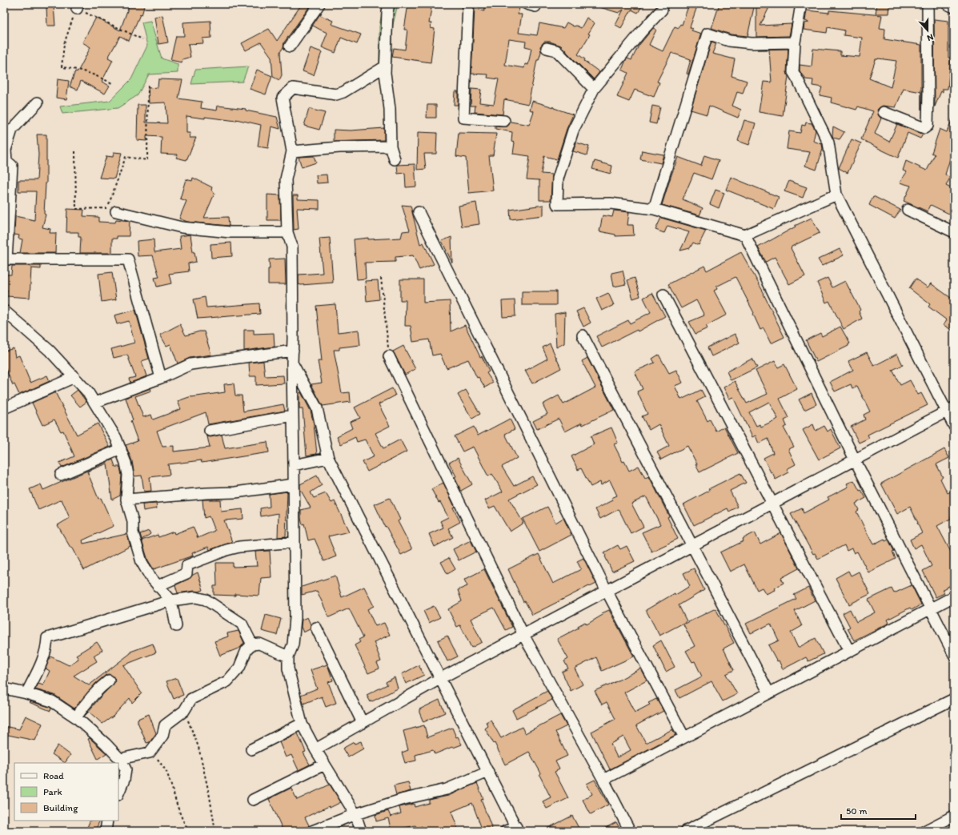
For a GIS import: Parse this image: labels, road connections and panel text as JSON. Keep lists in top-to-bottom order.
{
  "legend": ["Road", "Park", "Building"],
  "scale_bar": "50 m",
  "north": "bottom"
}
